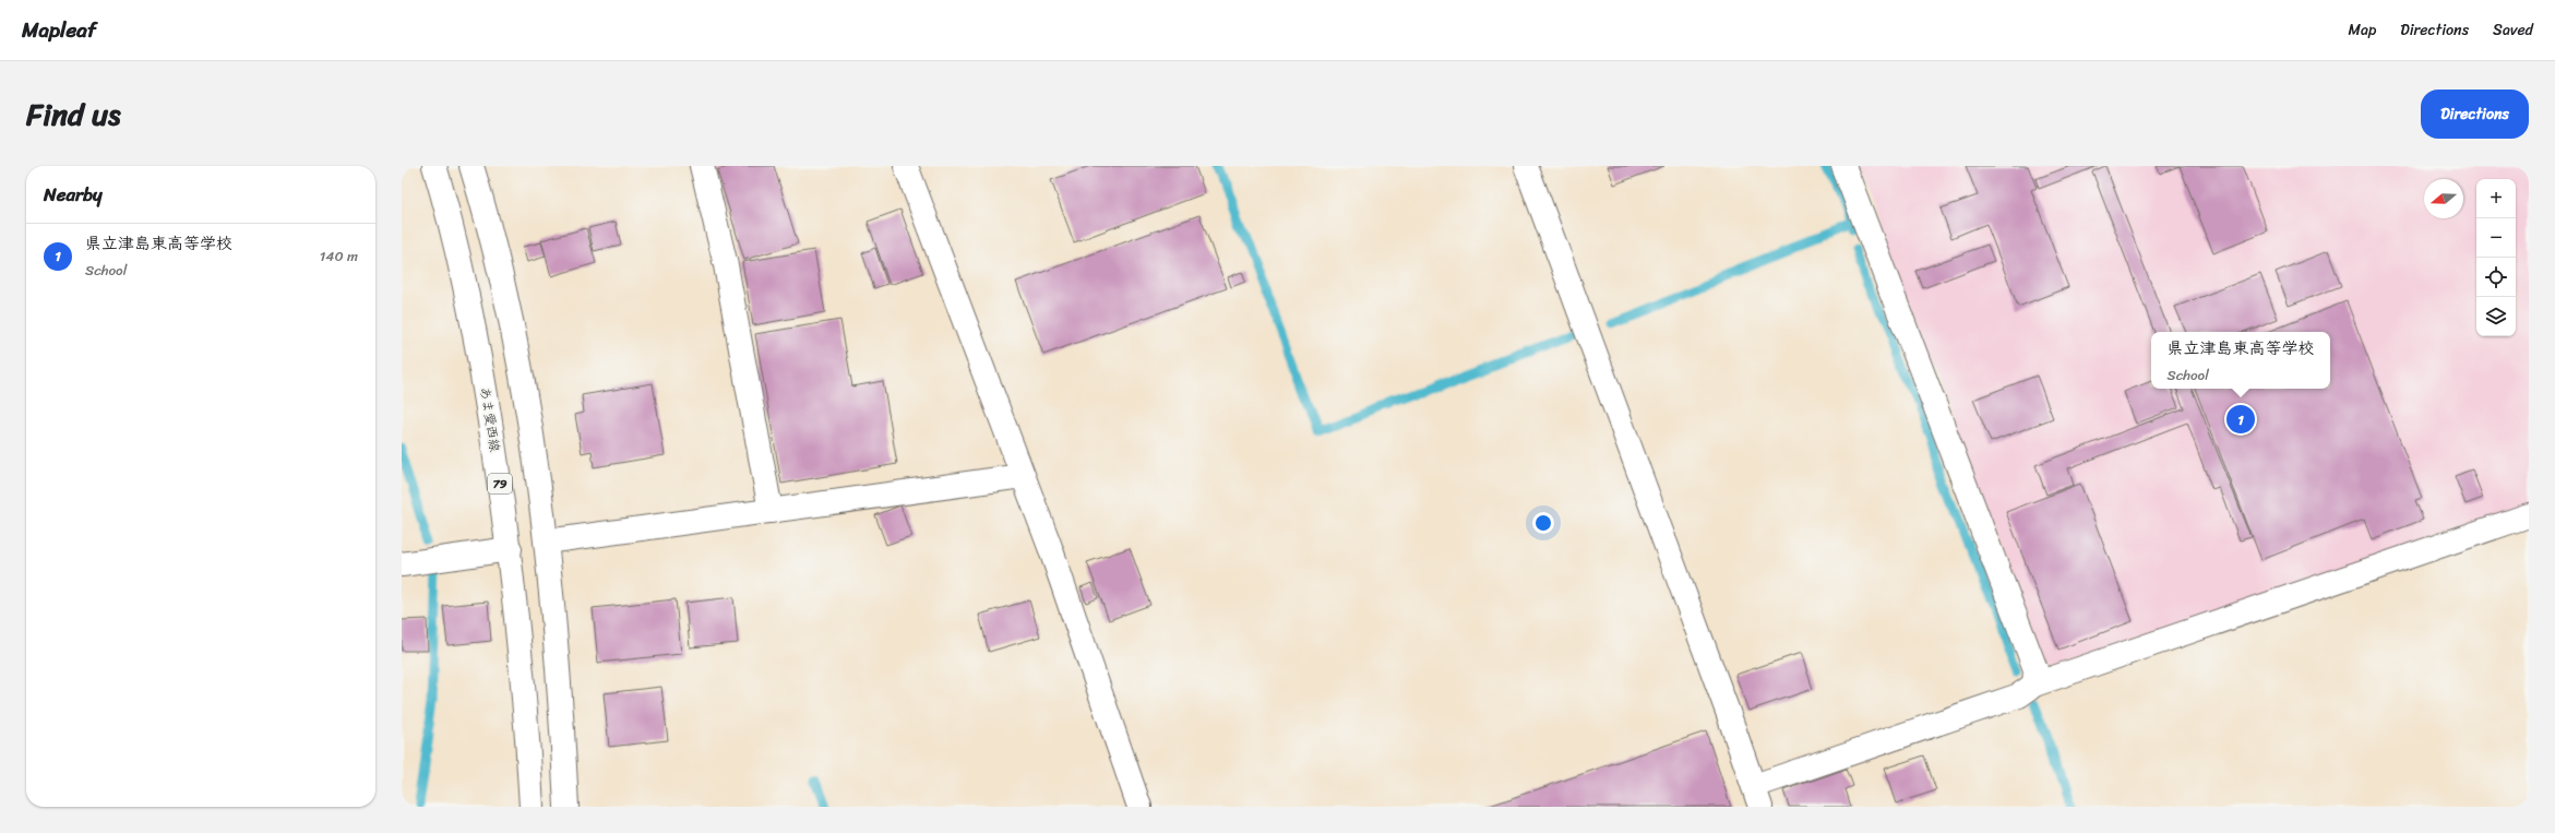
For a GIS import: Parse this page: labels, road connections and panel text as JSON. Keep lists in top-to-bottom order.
{
  "streets": {
    "street": ["あま愛西線", "79"]
  },
  "north": "left",
  "page": {
    "header": "Mapleaf",
    "nav": ["Map", "Directions", "Saved"],
    "title": "Find us",
    "buttons": "Directions",
    "heading": "Nearby",
    "map_buttons": ["+", "−"],
    "list": [
      {
        "mark": "1",
        "name": "県立津島東高等学校",
        "note": "School",
        "value": "140 m"
      }
    ],
    "popup": ["県立津島東高等学校", "School"],
    "pins": "1"
  }
}
